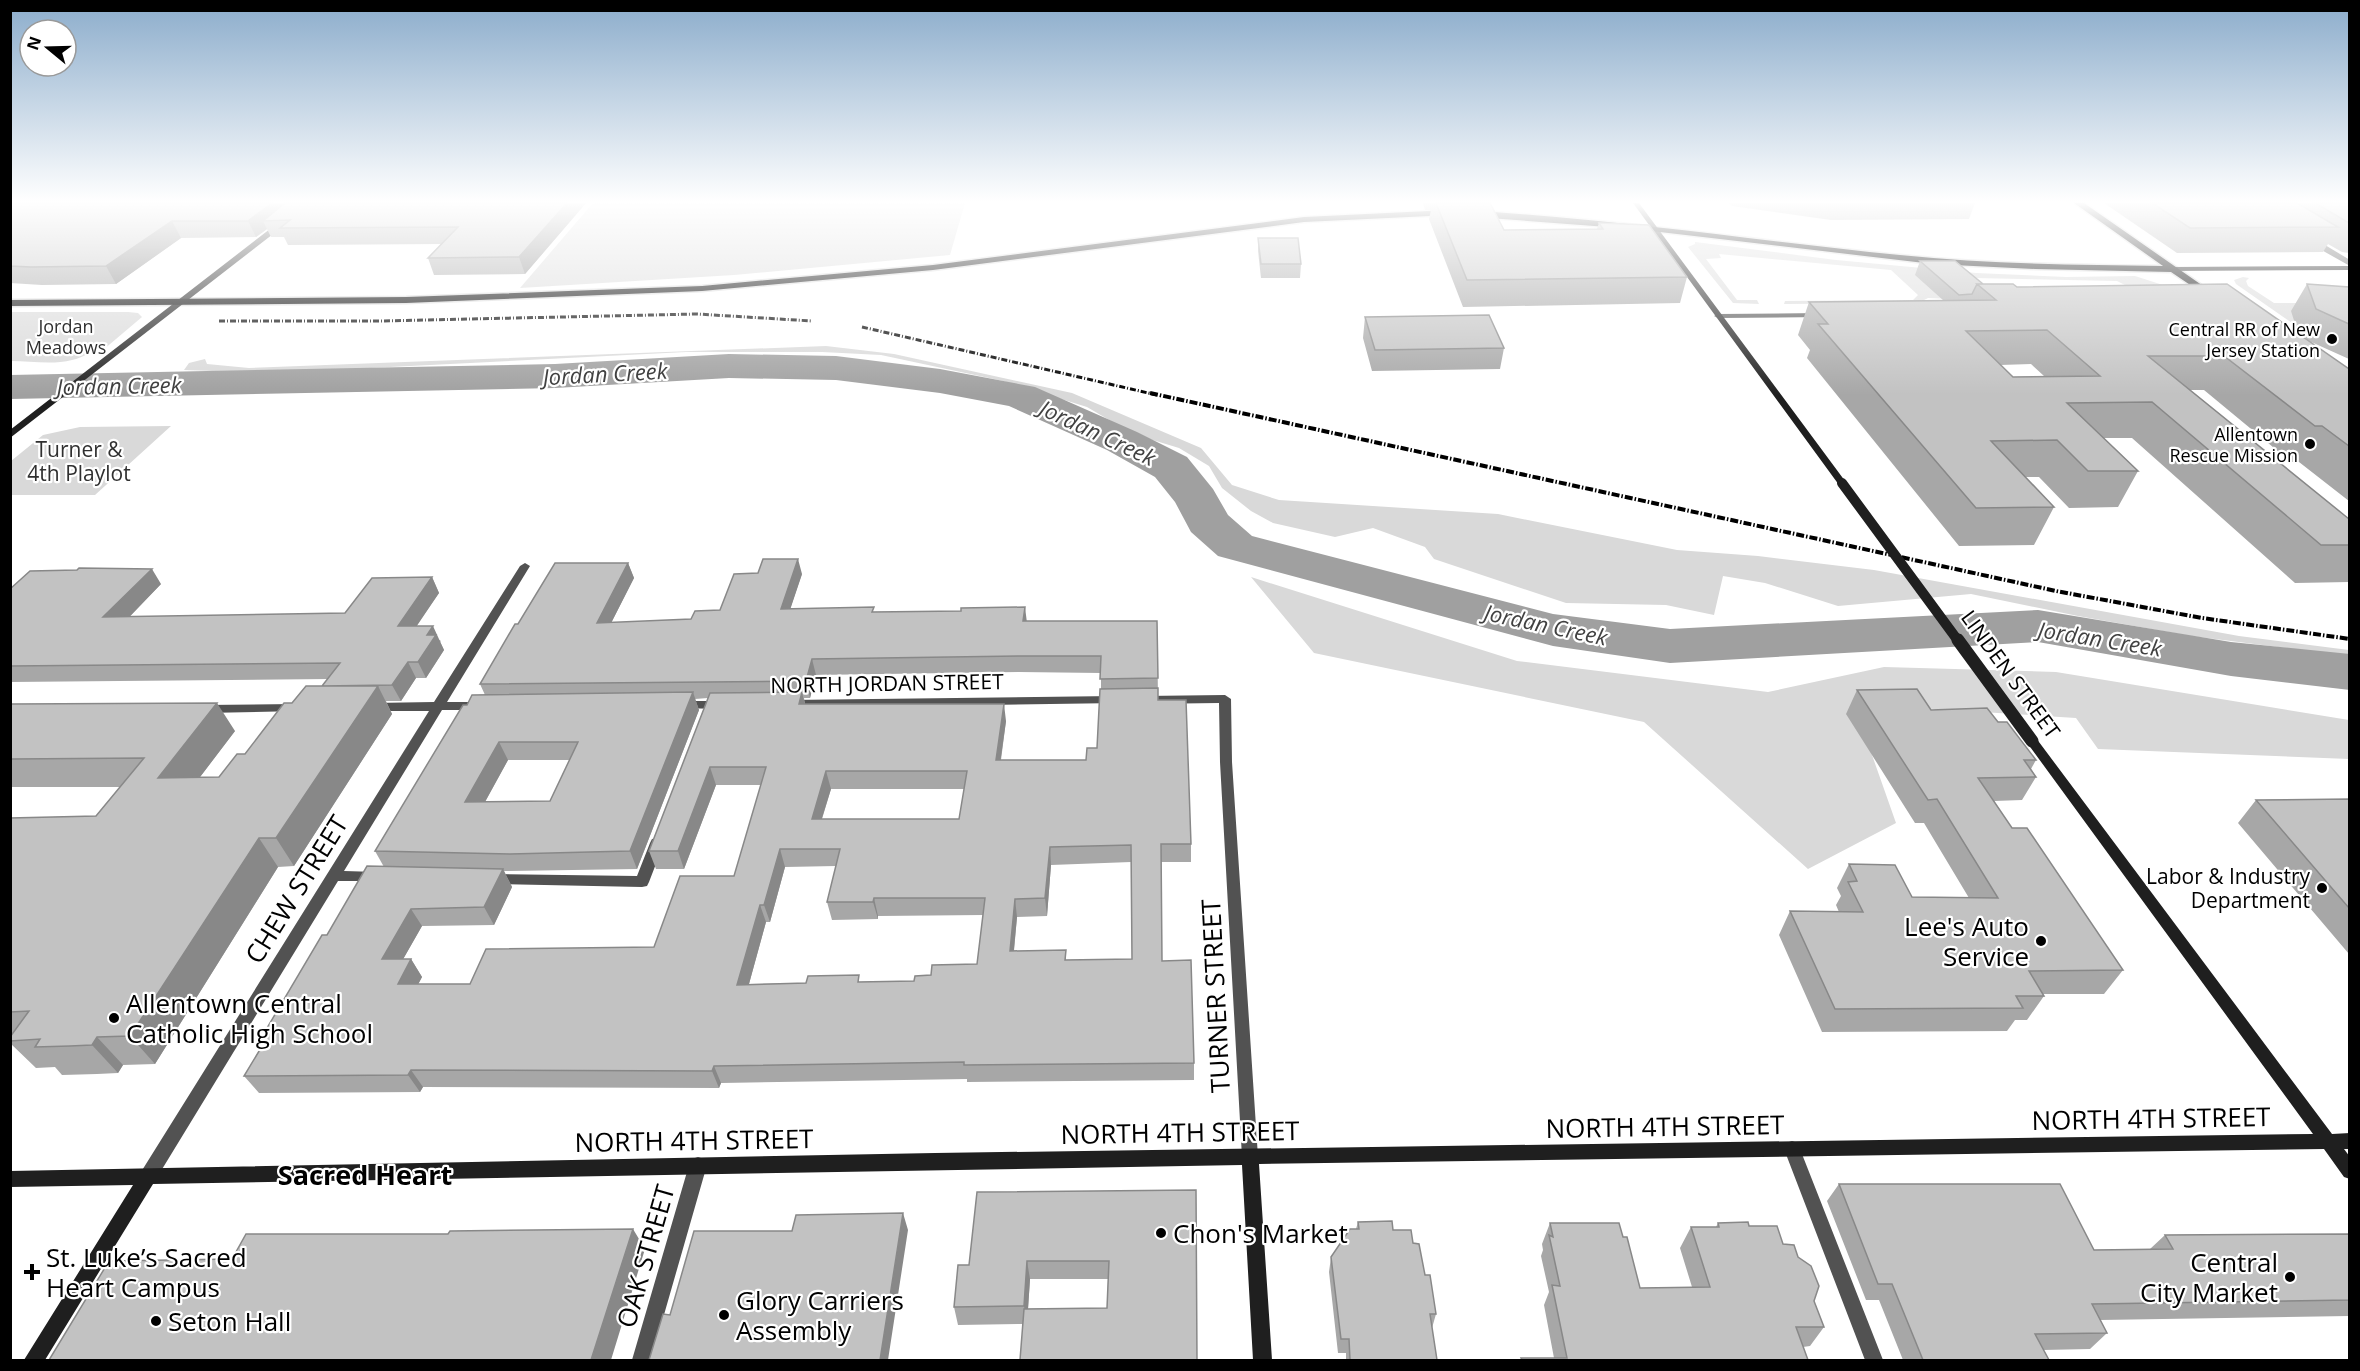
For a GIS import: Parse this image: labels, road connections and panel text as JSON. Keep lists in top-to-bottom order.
{
  "streets": {
    "street": [
      "LINDEN STREET",
      "NORTH JORDAN STREET",
      "CHEW STREET",
      "TURNER STREET",
      "NORTH 4TH STREET",
      "OAK STREET"
    ]
  },
  "crossings": [
    ["LINDEN STREET", "NORTH 4TH STREET"],
    ["NORTH JORDAN STREET", "TURNER STREET"],
    ["CHEW STREET", "NORTH 4TH STREET"],
    ["TURNER STREET", "NORTH 4TH STREET"],
    ["NORTH 4TH STREET", "OAK STREET"]
  ],
  "districts": ["Sacred Heart"],
  "water": ["Jordan Creek"],
  "parks": ["Jordan Meadows", "Turner & 4th Playlot"],
  "places": {
    "other": [
      "Central RR of New Jersey Station",
      "Allentown Rescue Mission",
      "Labor & Industry Department",
      "Lee's Auto Service",
      "Allentown Central Catholic High School",
      "Chon's Market",
      "Central City Market",
      "Glory Carriers Assembly",
      "Seton Hall"
    ],
    "health": ["St. Luke’s Sacred Heart Campus"]
  },
  "north": "left"
}
